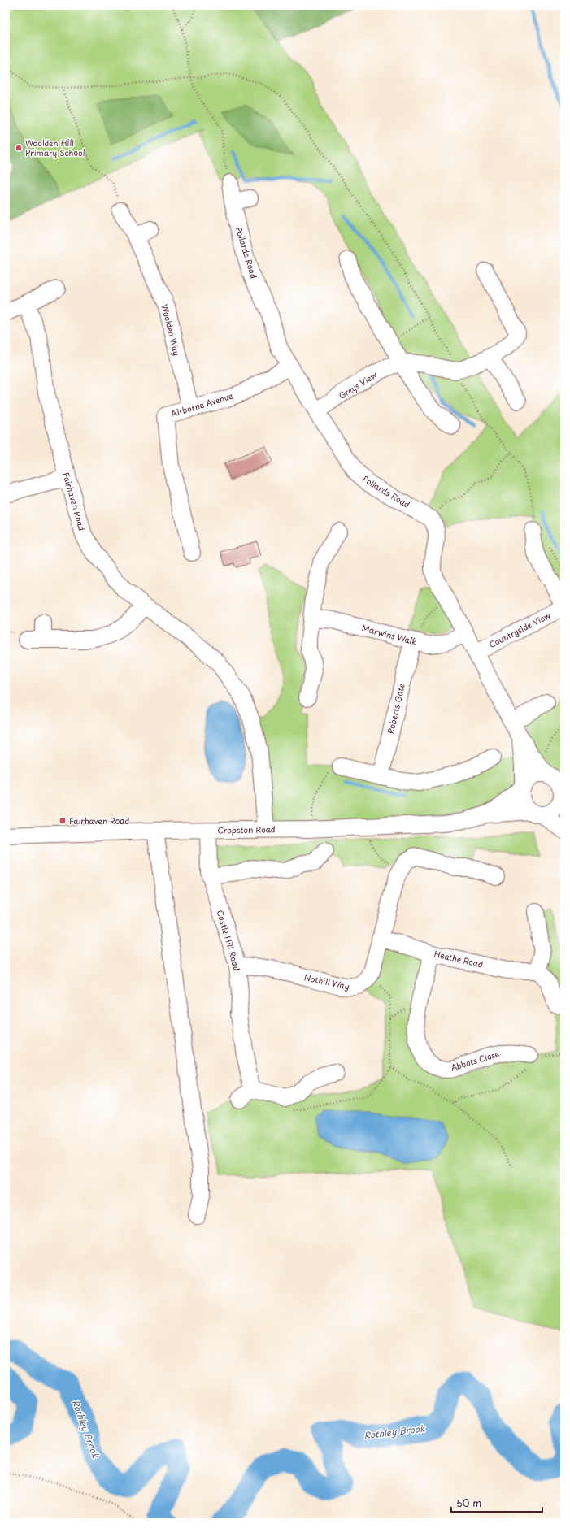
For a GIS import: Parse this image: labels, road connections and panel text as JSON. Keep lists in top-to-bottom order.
{
  "streets": {
    "street": [
      "Pollards Road",
      "Woolden Way",
      "Greys View",
      "Airborne Avenue",
      "Fairhaven Road",
      "Countryside View",
      "Marwins Walk",
      "Roberts Gate",
      "Cropston Road",
      "Castle Hill Road",
      "Heathe Road",
      "Nothill Way",
      "Abbots Close"
    ]
  },
  "crossings": [
    ["Pollards Road", "Greys View"],
    ["Pollards Road", "Airborne Avenue"],
    ["Woolden Way", "Airborne Avenue"],
    ["Fairhaven Road", "Cropston Road"],
    ["Marwins Walk", "Roberts Gate"],
    ["Cropston Road", "Castle Hill Road"],
    ["Castle Hill Road", "Nothill Way"],
    ["Heathe Road", "Nothill Way"],
    ["Heathe Road", "Abbots Close"]
  ],
  "water": ["Rothley Brook"],
  "places": {
    "other": ["Woolden Hill Primary School"],
    "transit": ["Fairhaven Road"]
  },
  "scale_bar": "50 m"
}
